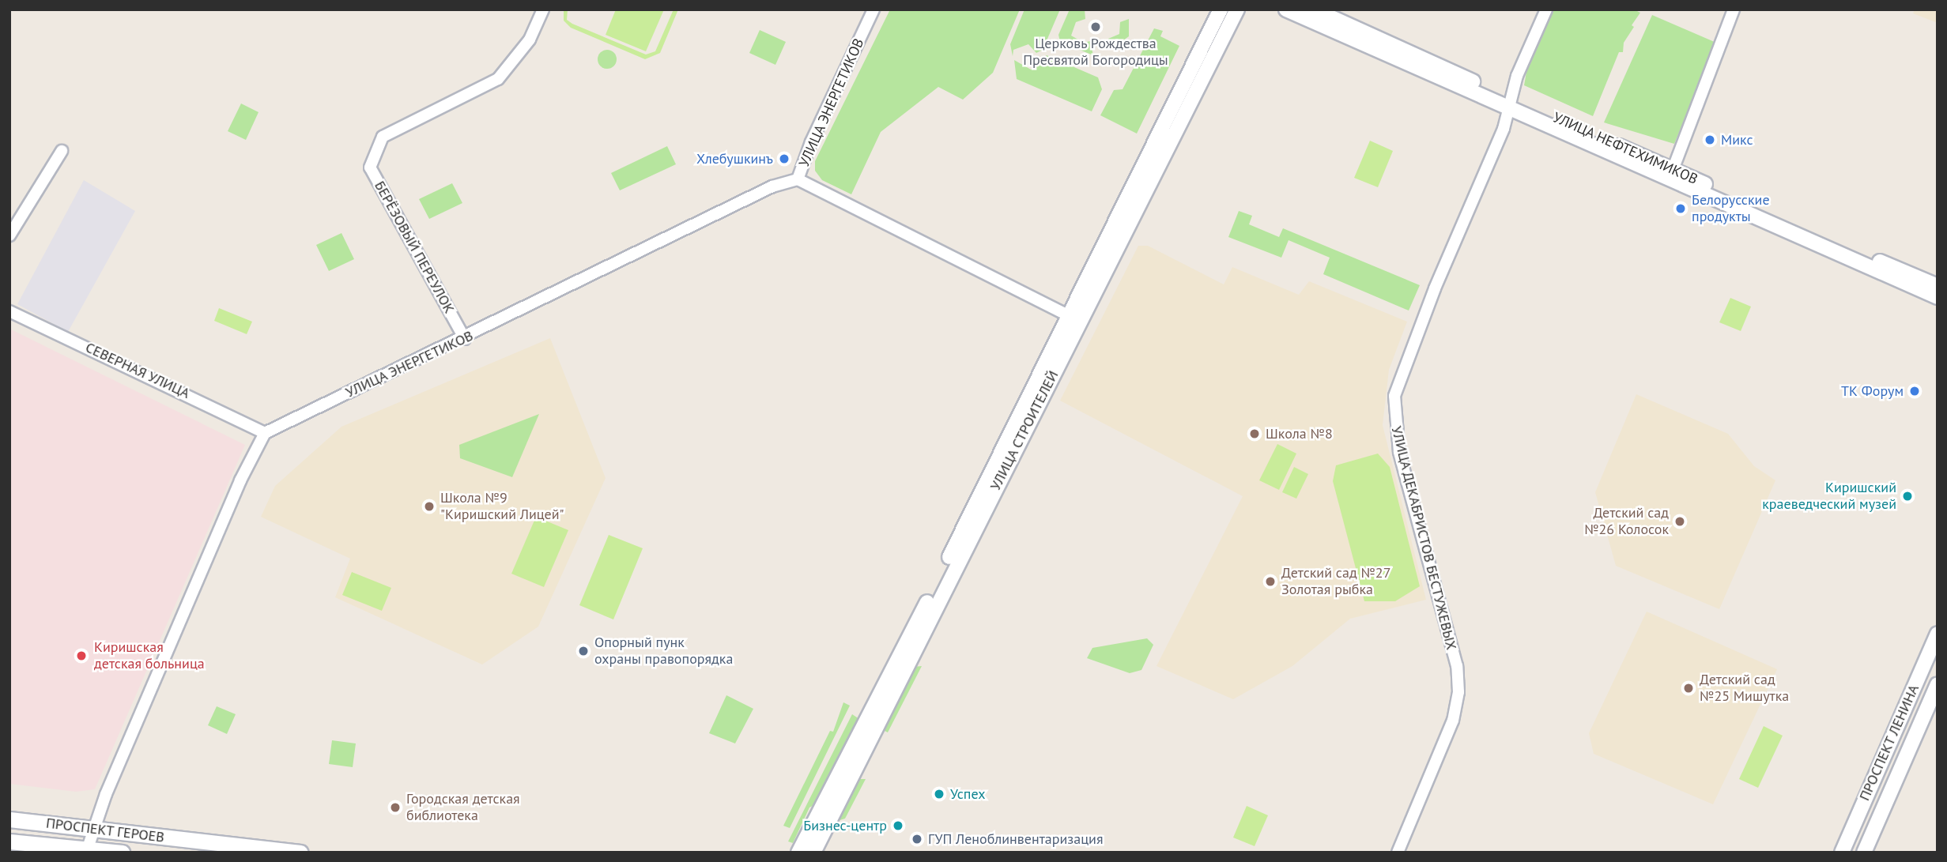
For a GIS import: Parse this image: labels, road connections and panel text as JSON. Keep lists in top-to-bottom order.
{
  "streets": {
    "main road": ["ПРОСПЕКТ ГЕРОЕВ"],
    "street": [
      "УЛИЦА ЭНЕРГЕТИКОВ",
      "УЛИЦА НЕФТЕХИМИКОВ",
      "БЕРЁЗОВЫЙ ПЕРЕУЛОК",
      "СЕВЕРНАЯ УЛИЦА",
      "УЛИЦА СТРОИТЕЛЕЙ",
      "УЛИЦА ДЕКАБРИСТОВ БЕСТУЖЕВЫХ",
      "ПРОСПЕКТ ЛЕНИНА"
    ]
  },
  "crossings": [
    ["УЛИЦА ЭНЕРГЕТИКОВ", "БЕРЁЗОВЫЙ ПЕРЕУЛОК"],
    ["УЛИЦА ЭНЕРГЕТИКОВ", "СЕВЕРНАЯ УЛИЦА"],
    ["УЛИЦА НЕФТЕХИМИКОВ", "УЛИЦА ДЕКАБРИСТОВ БЕСТУЖЕВЫХ"]
  ],
  "places": [
    "Церковь Рождества Пресвятой Богородицы",
    "Микс",
    "Хлебушкинъ",
    "Белорусские продукты",
    "ТК Форум",
    "Школа №8",
    "Киришский краеведческий музей",
    "Школа №9 \"Киришский Лицей\"",
    "Детский сад №26 Колосок",
    "Детский сад №27 Золотая рыбка",
    "Опорный пунк охраны правопорядка",
    "Киришская детская больница",
    "Детский сад №25 Мишутка",
    "Успех",
    "Городская детская библиотека",
    "Бизнес-центр",
    "ГУП Леноблинвентаризация"
  ]
}
